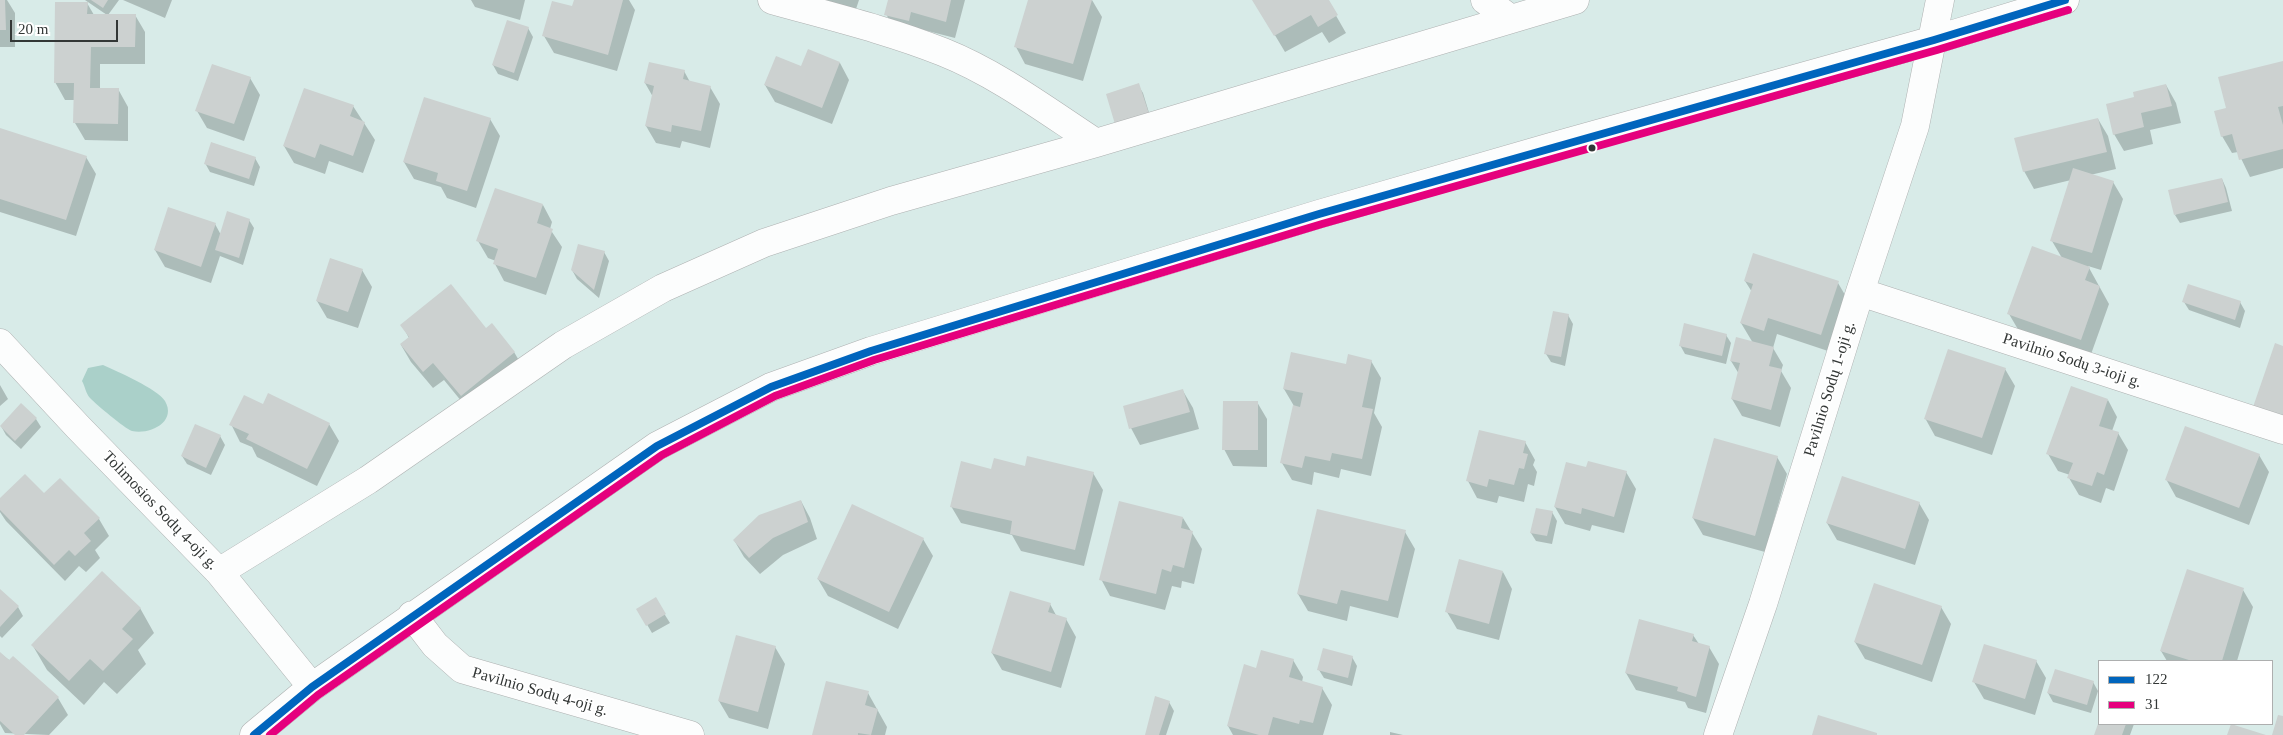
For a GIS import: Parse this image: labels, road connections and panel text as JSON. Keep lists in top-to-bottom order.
{
  "streets": {
    "street": [
      "Pavilnio Sodų 3-ioji g.",
      "Pavilnio Sodų 1-oji g.",
      "Tolimosios Sodų 4-oji g.",
      "Pavilnio Sodų 4-oji g."
    ]
  },
  "crossings": [
    ["Pavilnio Sodų 3-ioji g.", "Pavilnio Sodų 1-oji g."]
  ],
  "lines": ["transit line 122", "transit line 31"],
  "legend": ["122", "31"],
  "scale_bar": "20 m"
}
